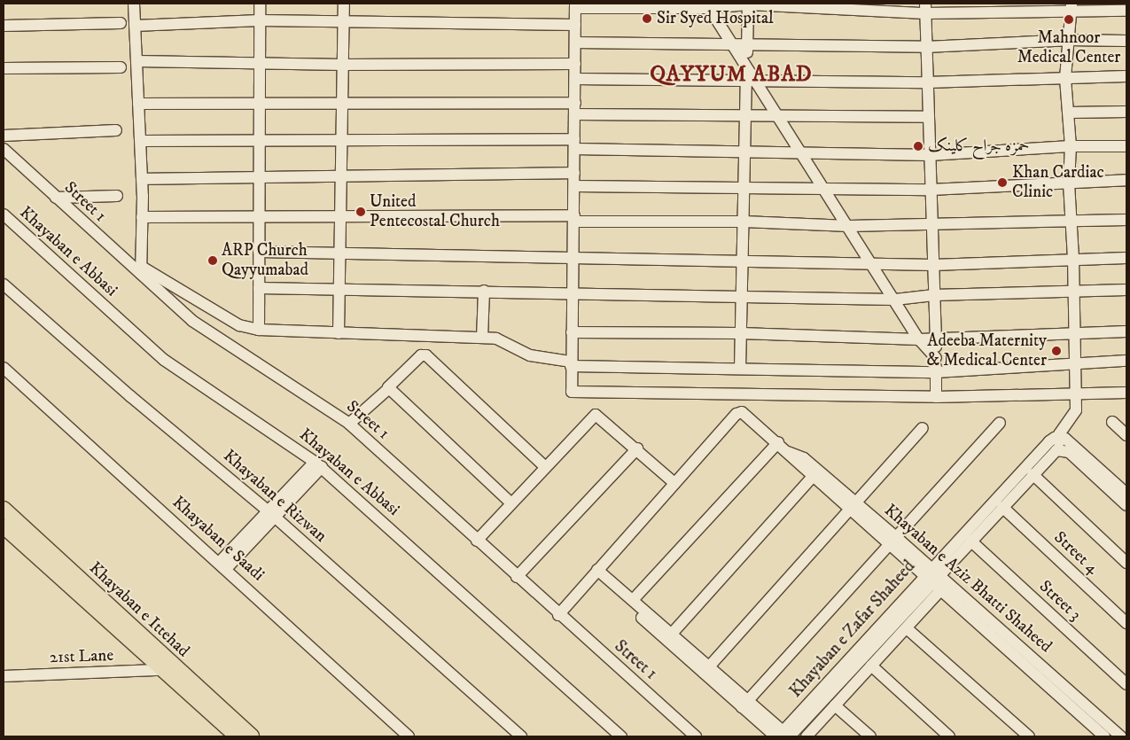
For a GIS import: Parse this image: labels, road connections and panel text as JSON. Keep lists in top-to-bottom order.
{
  "streets": {
    "main road": ["Khayaban e Ittehad"],
    "street": [
      "Street 1",
      "Khayaban e Abbasi",
      "Khayaban e Rizwan",
      "Khayaban e Saadi",
      "Street 4",
      "Khayaban e Aziz Bhatti Shaheed",
      "Street 3",
      "Khayaban e Zafar Shaheed",
      "21st Lane"
    ]
  },
  "crossings": [
    ["Khayaban e Aziz Bhatti Shaheed", "Khayaban e Zafar Shaheed"],
    ["Khayaban e Ittehad", "21st Lane"]
  ],
  "districts": ["QAYYUM ABAD"],
  "places": [
    "Sir Syed Hospital",
    "Mahnoor Medical Center",
    "حمزہ جراح کلینک",
    "Khan Cardiac Clinic",
    "United Pentecostal Church",
    "ARP Church Qayyumabad",
    "Adeeba Maternity & Medical Center"
  ]
}
